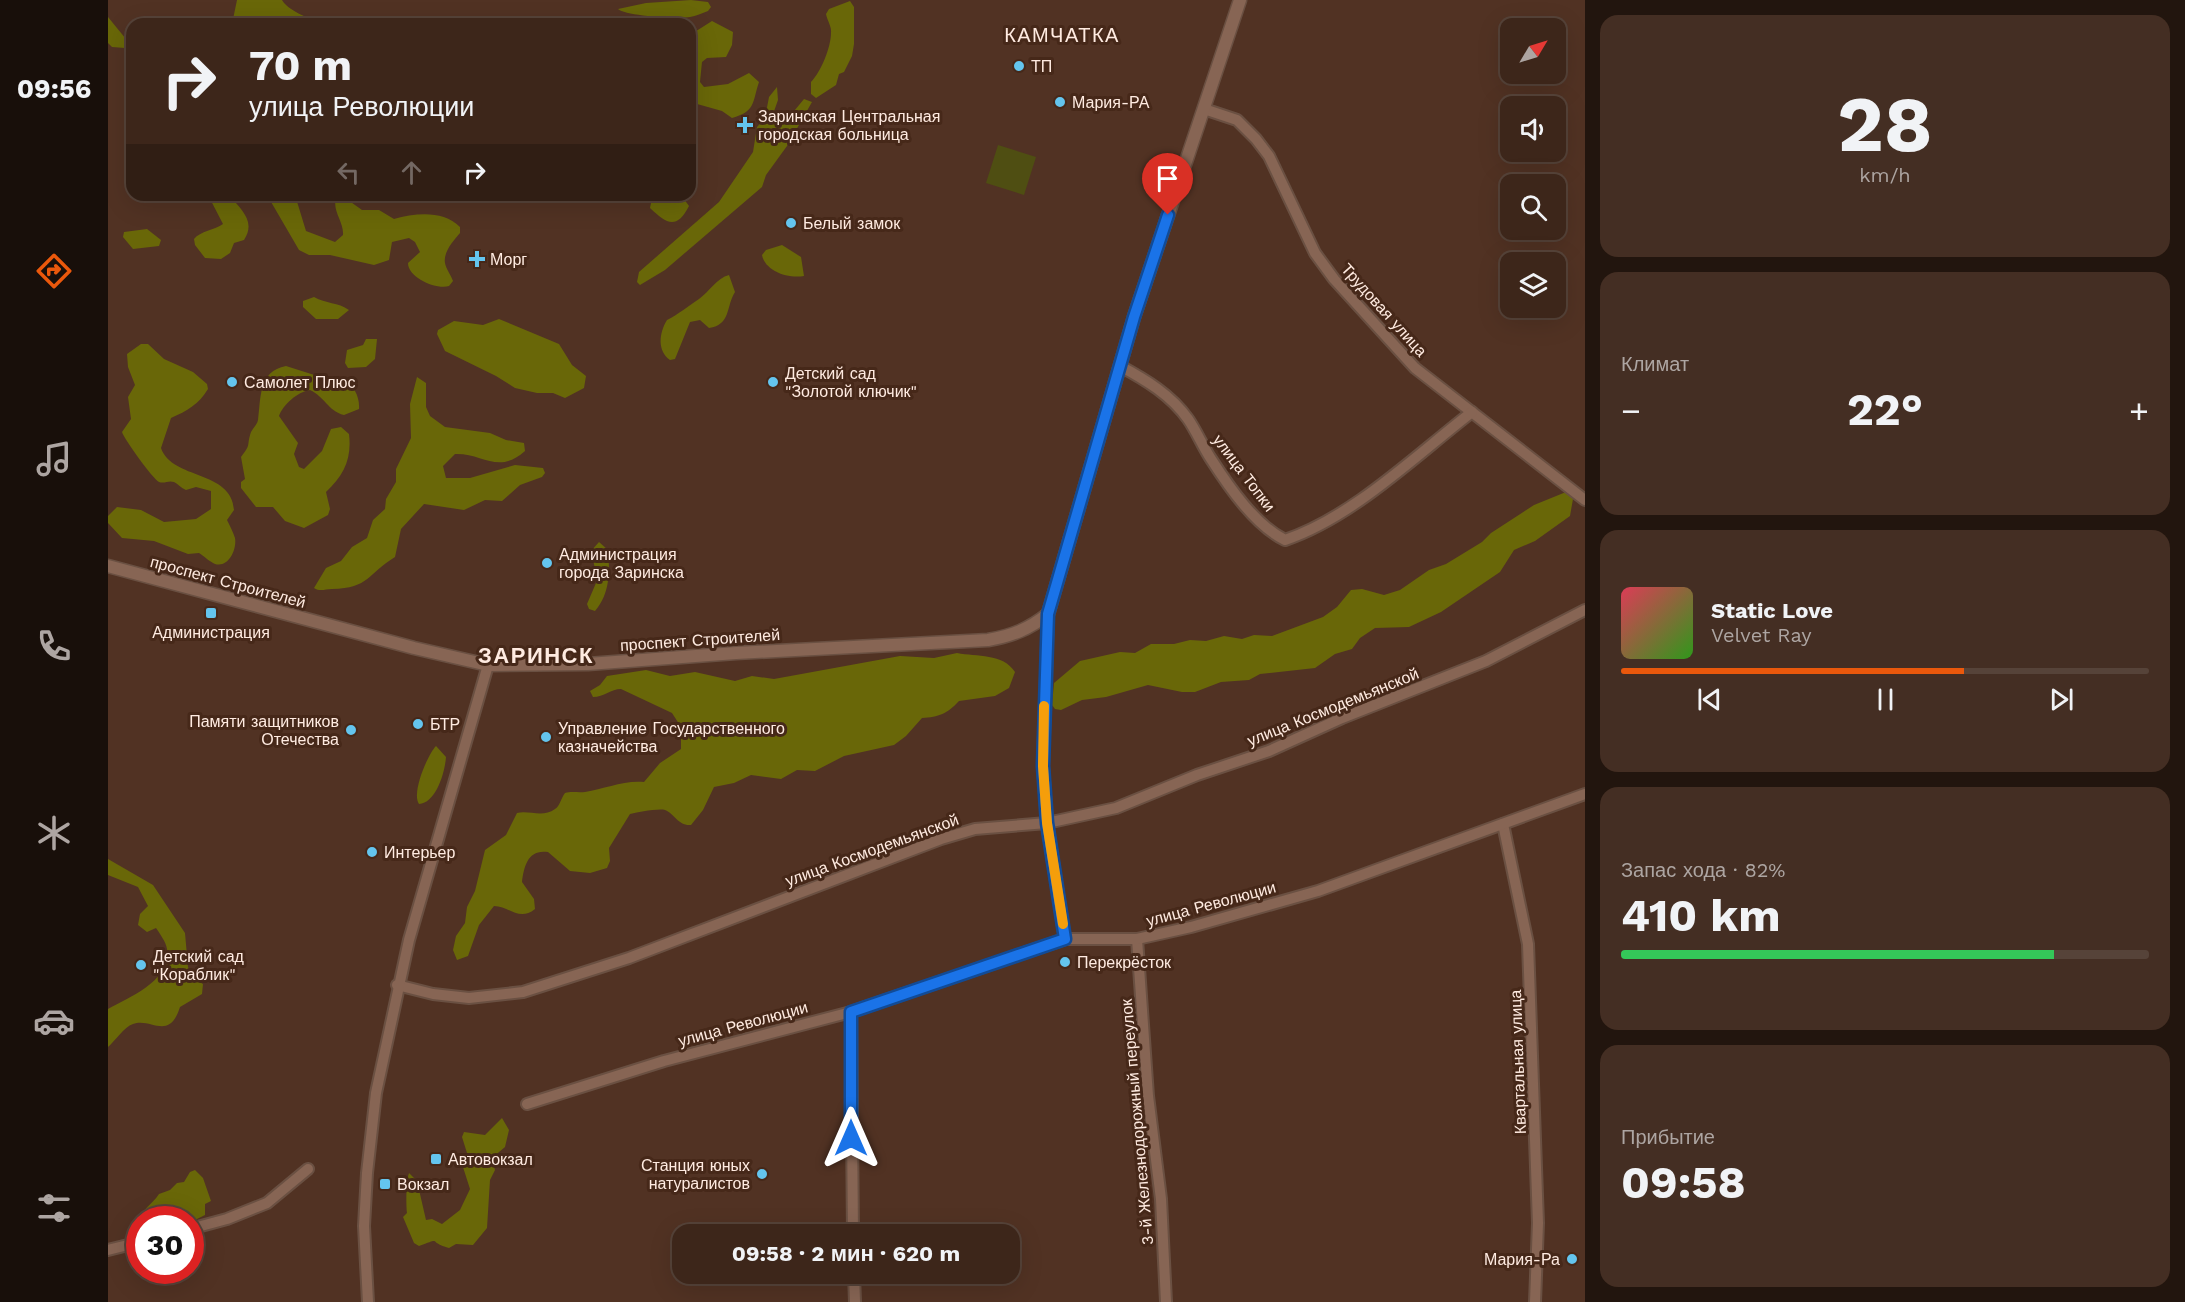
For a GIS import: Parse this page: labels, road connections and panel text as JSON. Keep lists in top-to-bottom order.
{
  "streets": {
    "street": [
      "Трудовая улица",
      "улица Топки",
      "проспект Строителей",
      "улица Космодемьянской",
      "улица Революции",
      "Квартальная улица",
      "3-й Железнодорожный переулок"
    ]
  },
  "crossings": [
    ["Трудовая улица", "улица Топки"],
    ["улица Революции", "Квартальная улица"],
    ["улица Революции", "3-й Железнодорожный переулок"]
  ],
  "districts": ["КАМЧАТКА", "ЗАРИНСК"],
  "places": {
    "other": [
      "ТП",
      "Мария-РА",
      "Белый замок",
      "Самолет Плюс",
      "Детский сад \"Золотой ключик\"",
      "Администрация города Заринска",
      "БТР",
      "Памяти защитников Отечества",
      "Управление Государственного казначейства",
      "Интерьер",
      "Перекрёсток",
      "Детский сад \"Кораблик\"",
      "Станция юных натуралистов",
      "Мария-Ра"
    ],
    "health": ["Заринская Центральная городская больница", "Морг"],
    "transit": ["Администрация", "Автовокзал", "Вокзал"]
  },
  "north": "top right",
  "page": {
    "tabs": "09:56",
    "tile": [
      ["28", "km/h"],
      "Климат",
      ["Запас хода · 82%", "410 km"],
      ["Прибытие", "09:58"]
    ],
    "turn": ["70 m", "улица Революции"],
    "heat": ["−", "22°", "+"],
    "song": ["Static Love", "Velvet Ray"],
    "limit": "30",
    "trip": "09:58 · 2 мин · 620 m"
  }
}
